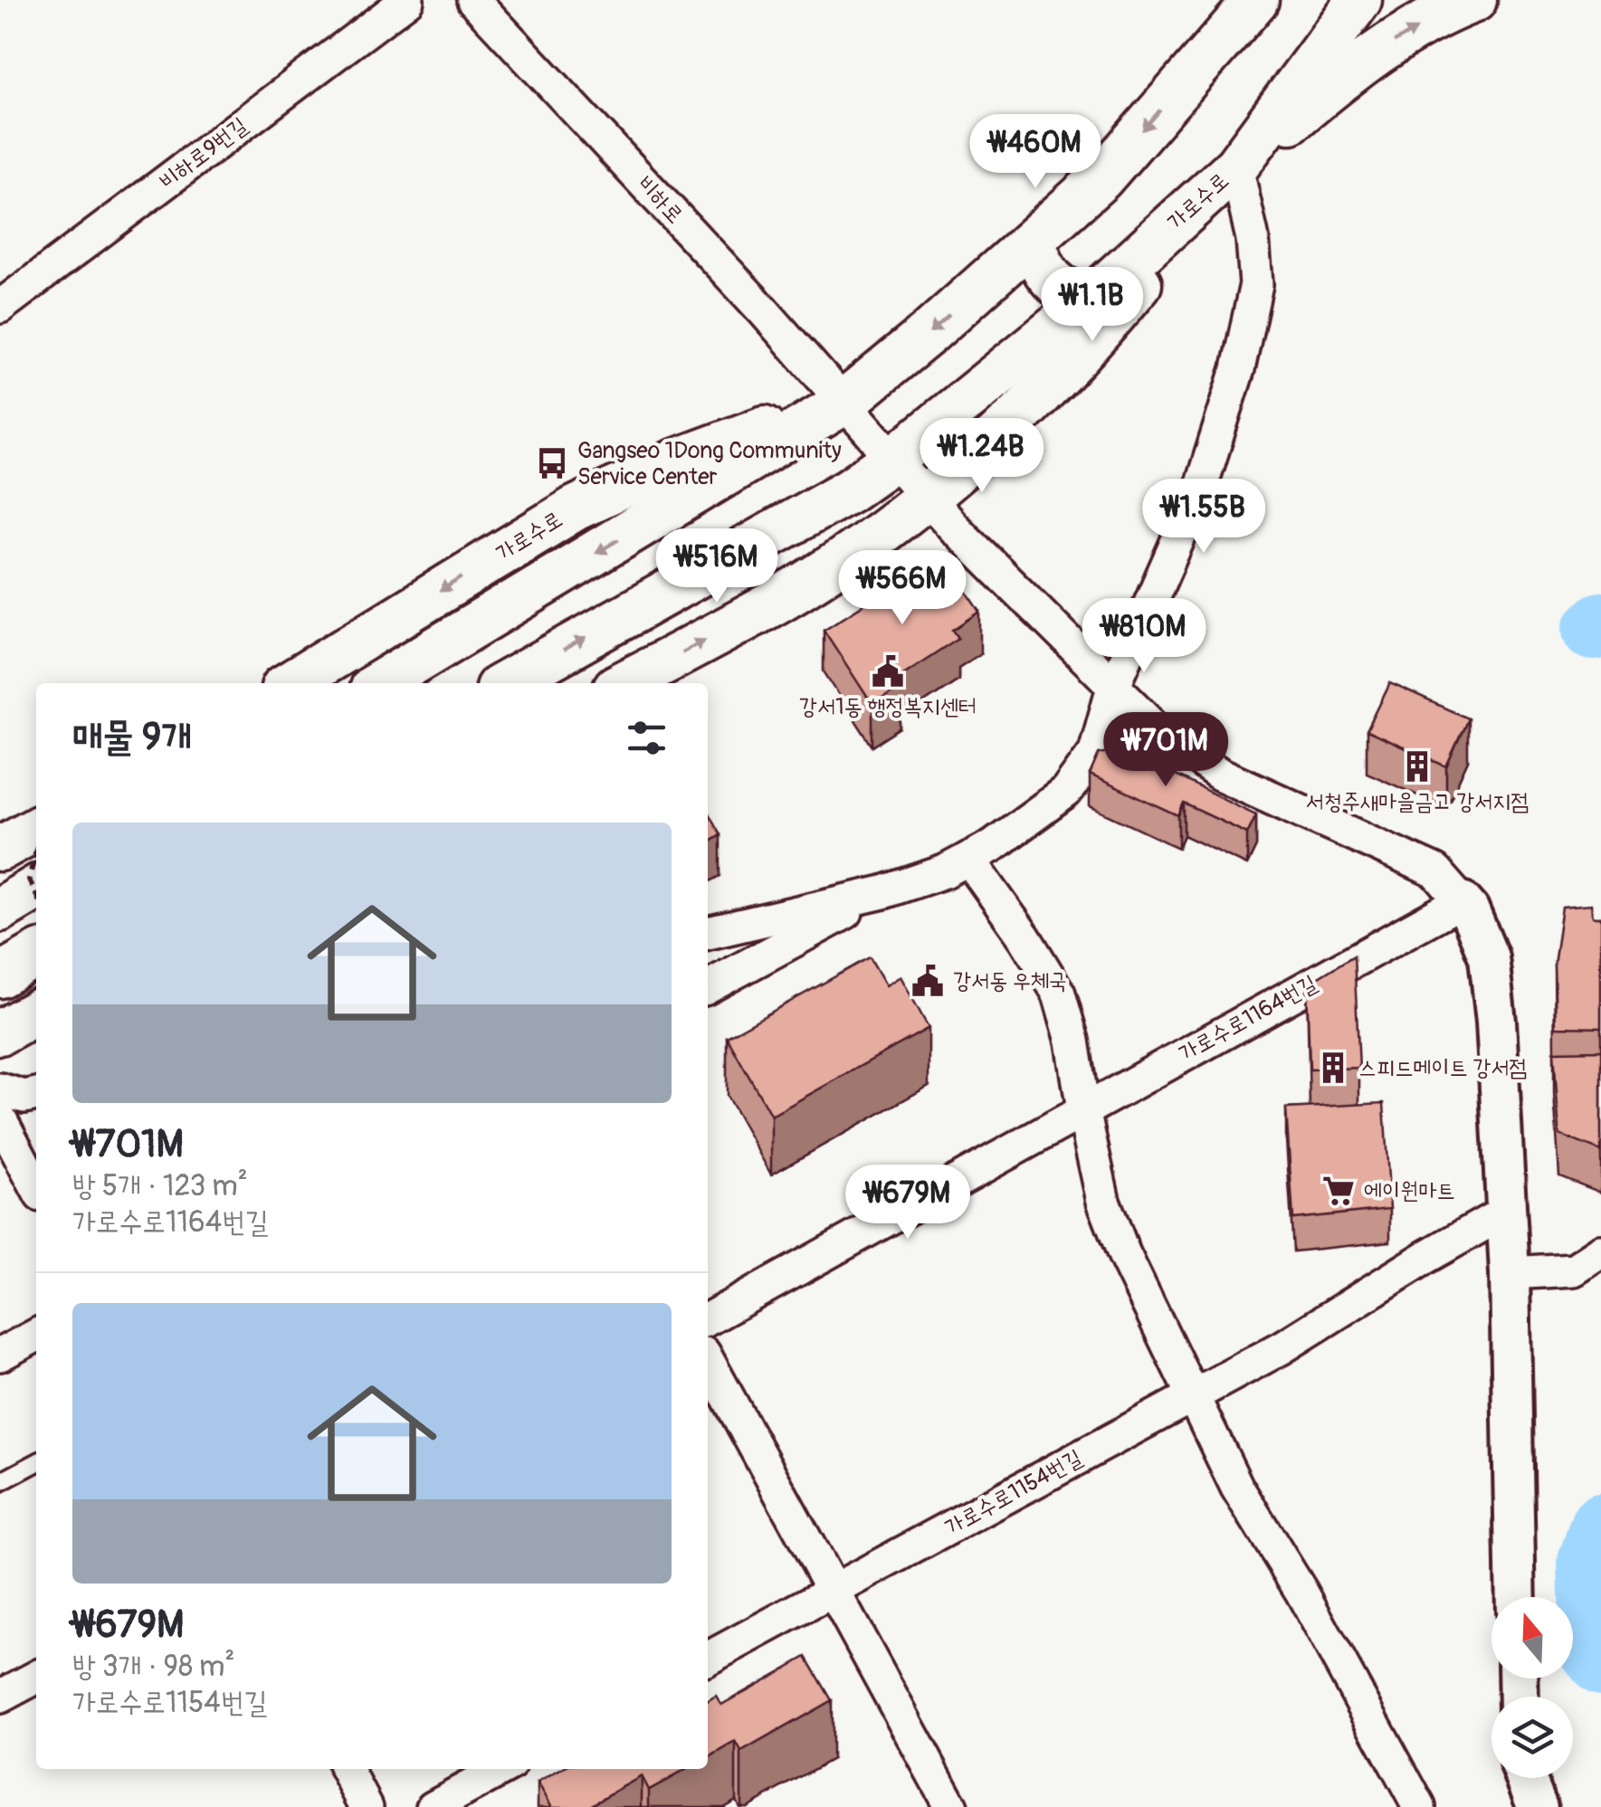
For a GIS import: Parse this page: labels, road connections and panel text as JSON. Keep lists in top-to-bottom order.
{
  "streets": {
    "main road": ["가로수로"],
    "street": [
      "비하로9번길",
      "비하로",
      "가로수로1164번길",
      "가로수로1154번길"
    ]
  },
  "crossings": [
    ["비하로", "가로수로"]
  ],
  "places": {
    "bus stop": ["Gangseo 1Dong Community Service Center"],
    "public building": ["강서1동 행정복지센터", "강서동 우체국"],
    "building": ["서청주새마을금고 강서지점", "스피드메이트 강서점"],
    "supermarket": ["에이원마트"]
  },
  "north": "top",
  "page": {
    "price": [
      "₩460M",
      "₩1.1B",
      "₩1.24B",
      "₩1.55B",
      "₩516M",
      "₩566M",
      "₩810M",
      "₩701M",
      "₩679M"
    ],
    "heading": "매물 9개",
    "list": [
      {
        "name": "₩701M",
        "note": "방 5개 · 123 m² · 가로수로1164번길"
      },
      {
        "name": "₩679M",
        "note": "방 3개 · 98 m² · 가로수로1154번길"
      }
    ]
  }
}
